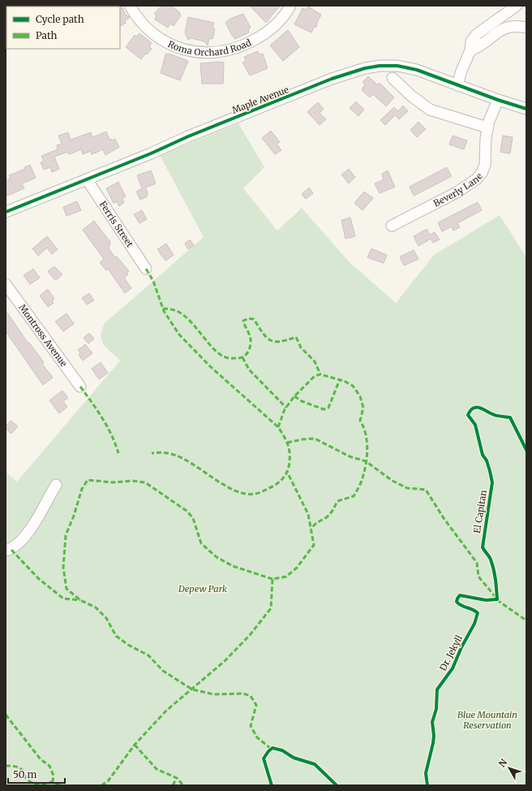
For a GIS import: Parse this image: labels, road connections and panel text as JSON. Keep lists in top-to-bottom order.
{
  "streets": {
    "street": [
      "Roma Orchard Road",
      "Maple Avenue",
      "Beverly Lane",
      "Ferris Street",
      "Montross Avenue"
    ],
    "cycle path": ["El Capitan", "Dr. Jekyll"]
  },
  "crossings": [
    ["Maple Avenue", "Beverly Lane"],
    ["Maple Avenue", "Ferris Street"]
  ],
  "parks": ["Depew Park", "Blue Mountain Reservation"],
  "legend": ["Cycle path", "Path"],
  "scale_bar": "50 m",
  "north": "top left"
}
